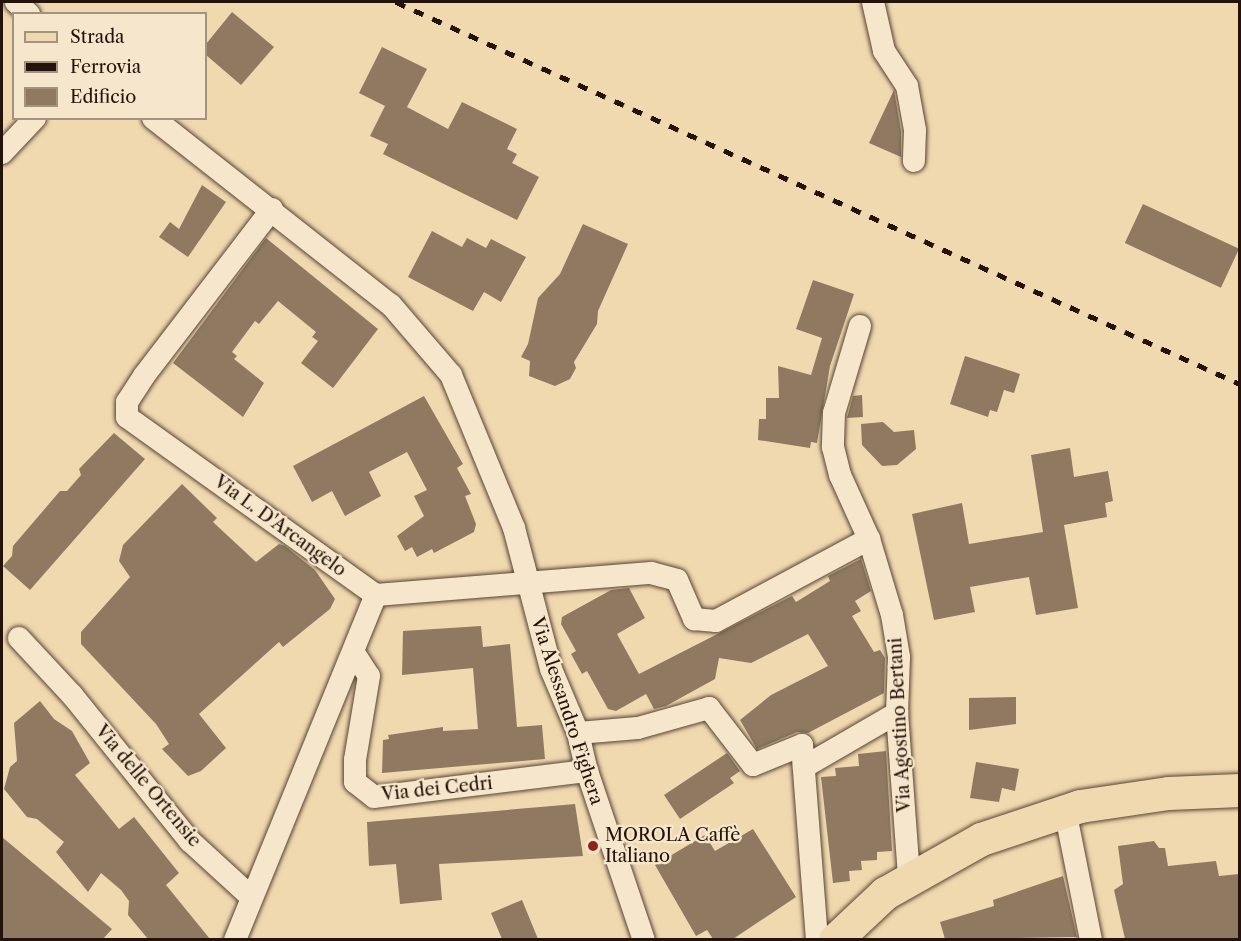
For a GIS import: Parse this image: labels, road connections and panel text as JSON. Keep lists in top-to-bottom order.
{
  "streets": {
    "street": [
      "Via L. D'Arcangelo",
      "Via Alessandro Fighera",
      "Via Agostino Bertani",
      "Via delle Ortensie",
      "Via dei Cedri"
    ]
  },
  "crossings": [
    ["Via L. D'Arcangelo", "Via Alessandro Fighera"],
    ["Via Alessandro Fighera", "Via dei Cedri"]
  ],
  "places": ["MOROLA Caffè Italiano"],
  "legend": ["Strada", "Ferrovia", "Edificio"]
}
